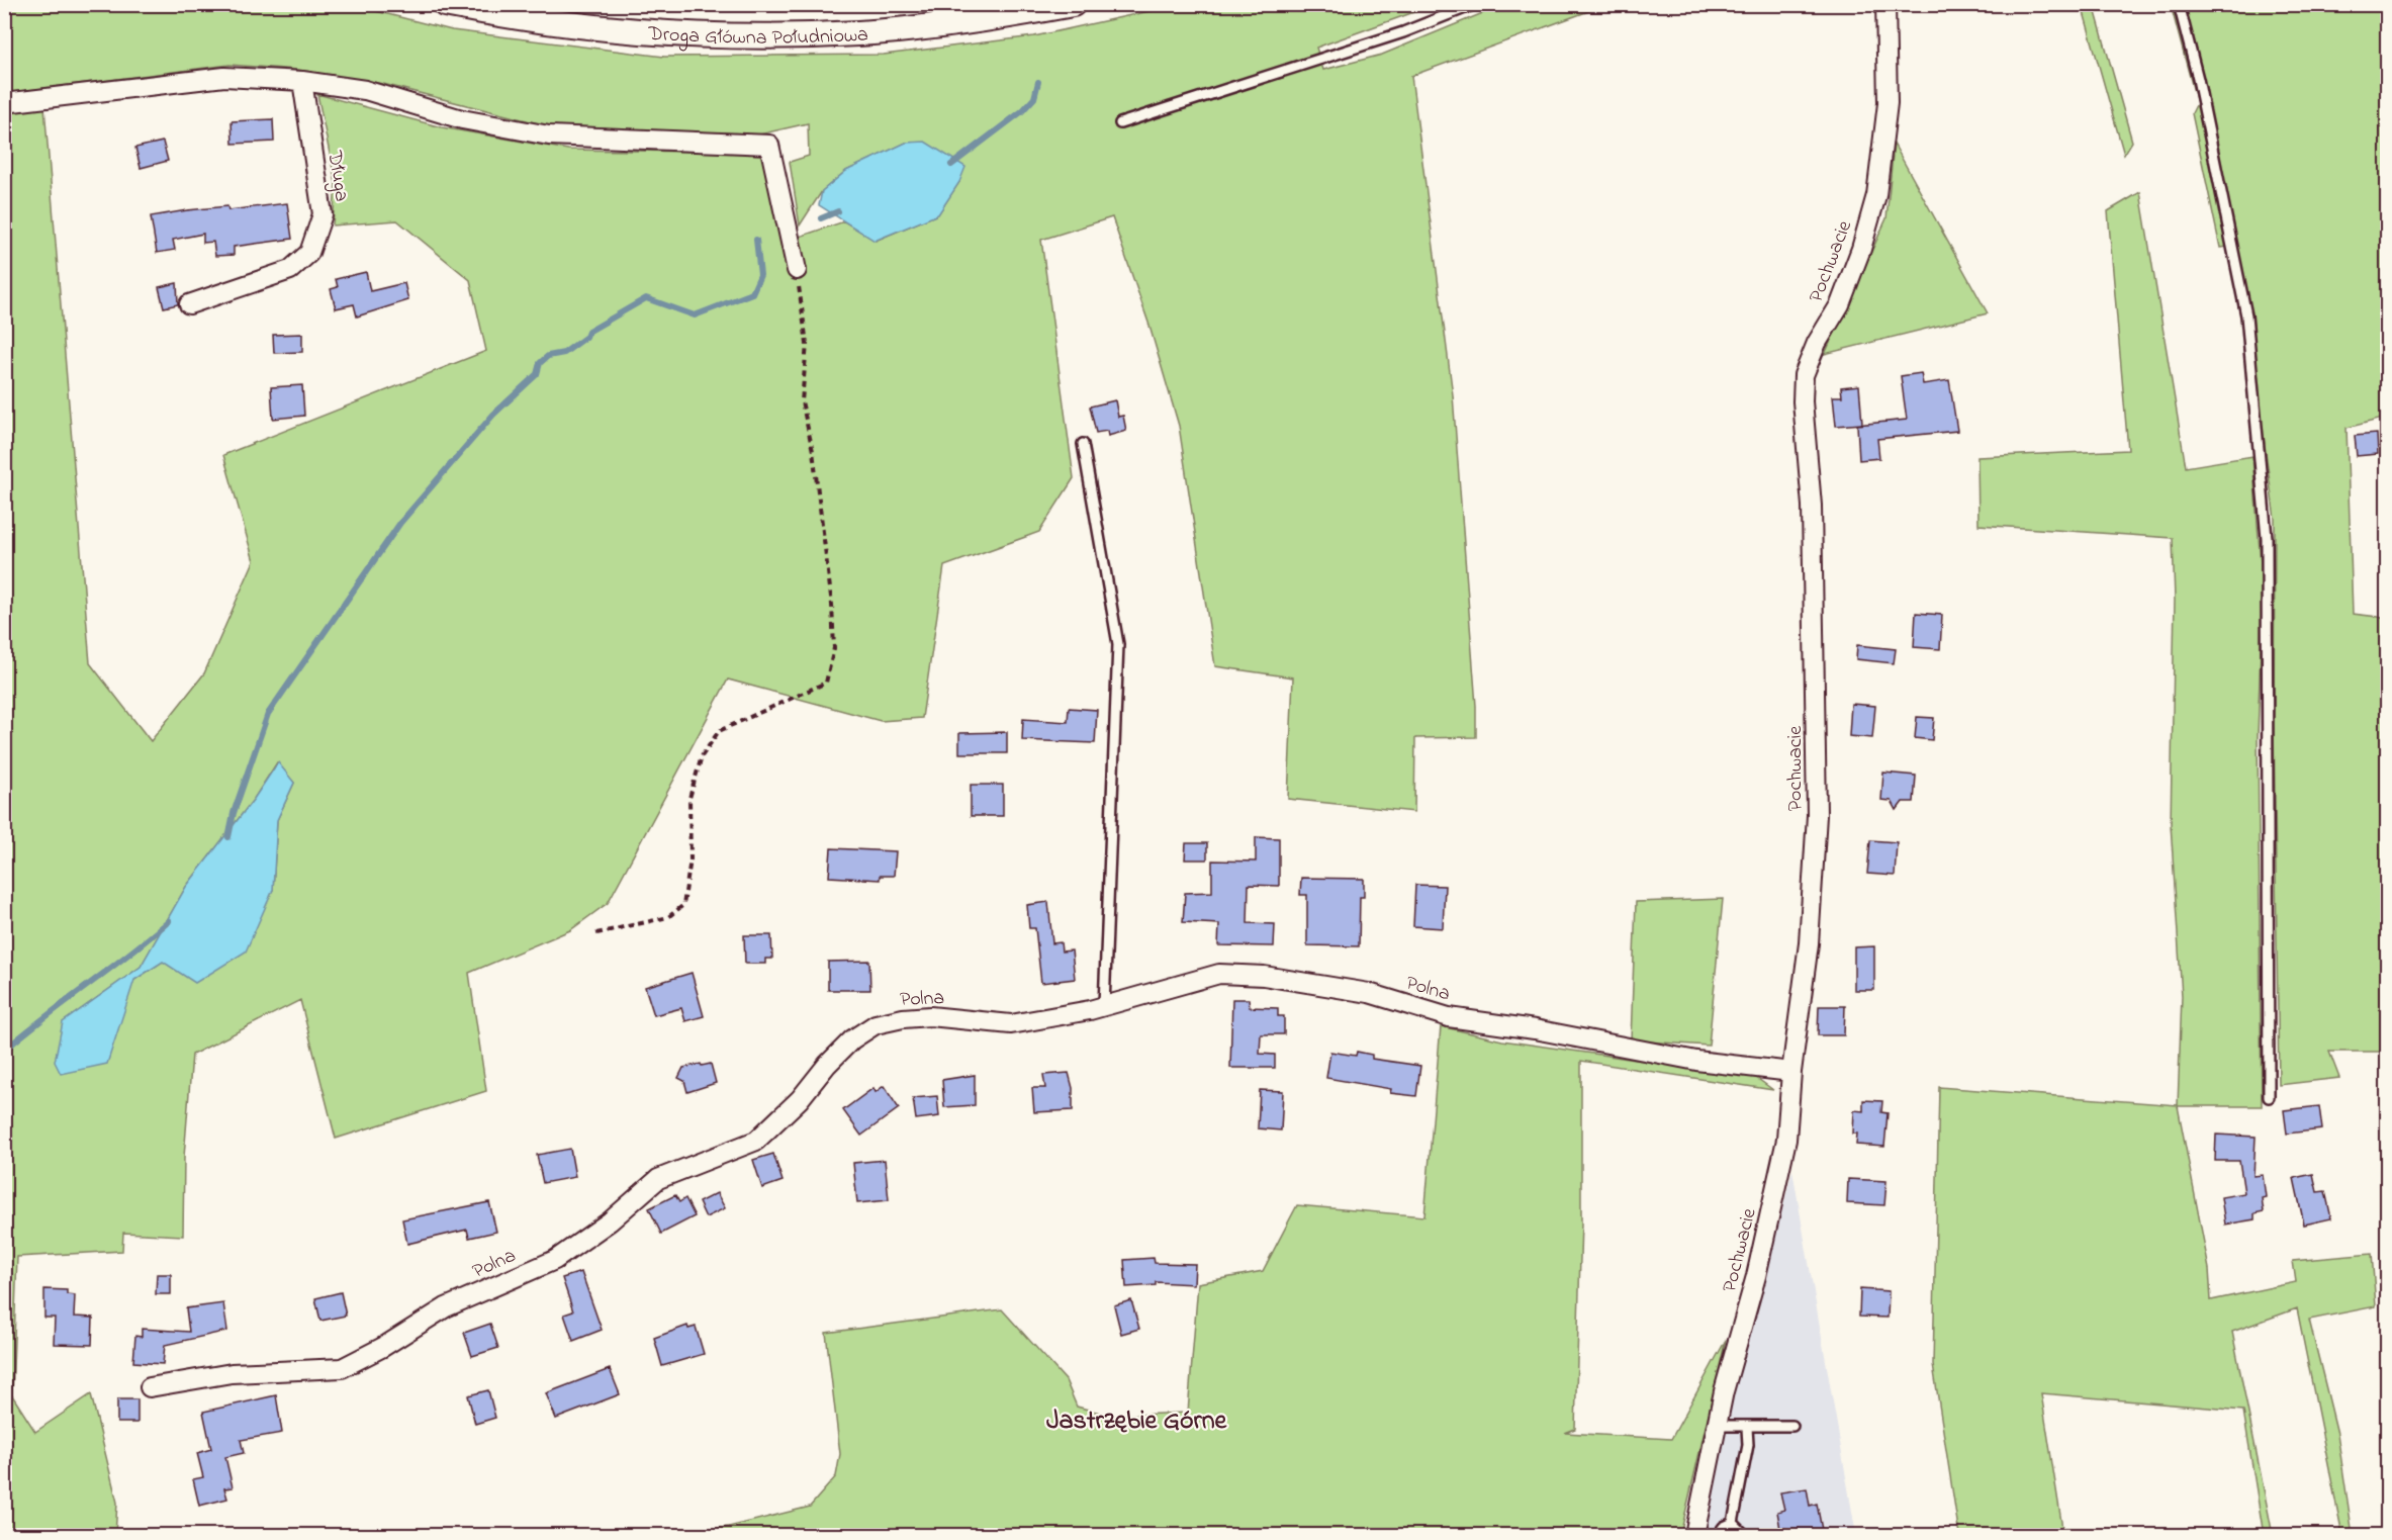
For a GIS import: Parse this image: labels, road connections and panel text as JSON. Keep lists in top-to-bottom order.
{
  "streets": {
    "main road": ["Droga Główna Południowa"],
    "street": ["Długa", "Pochwacie", "Polna"]
  },
  "crossings": [
    ["Pochwacie", "Polna"]
  ],
  "districts": ["Jastrzębie Górne"]
}
